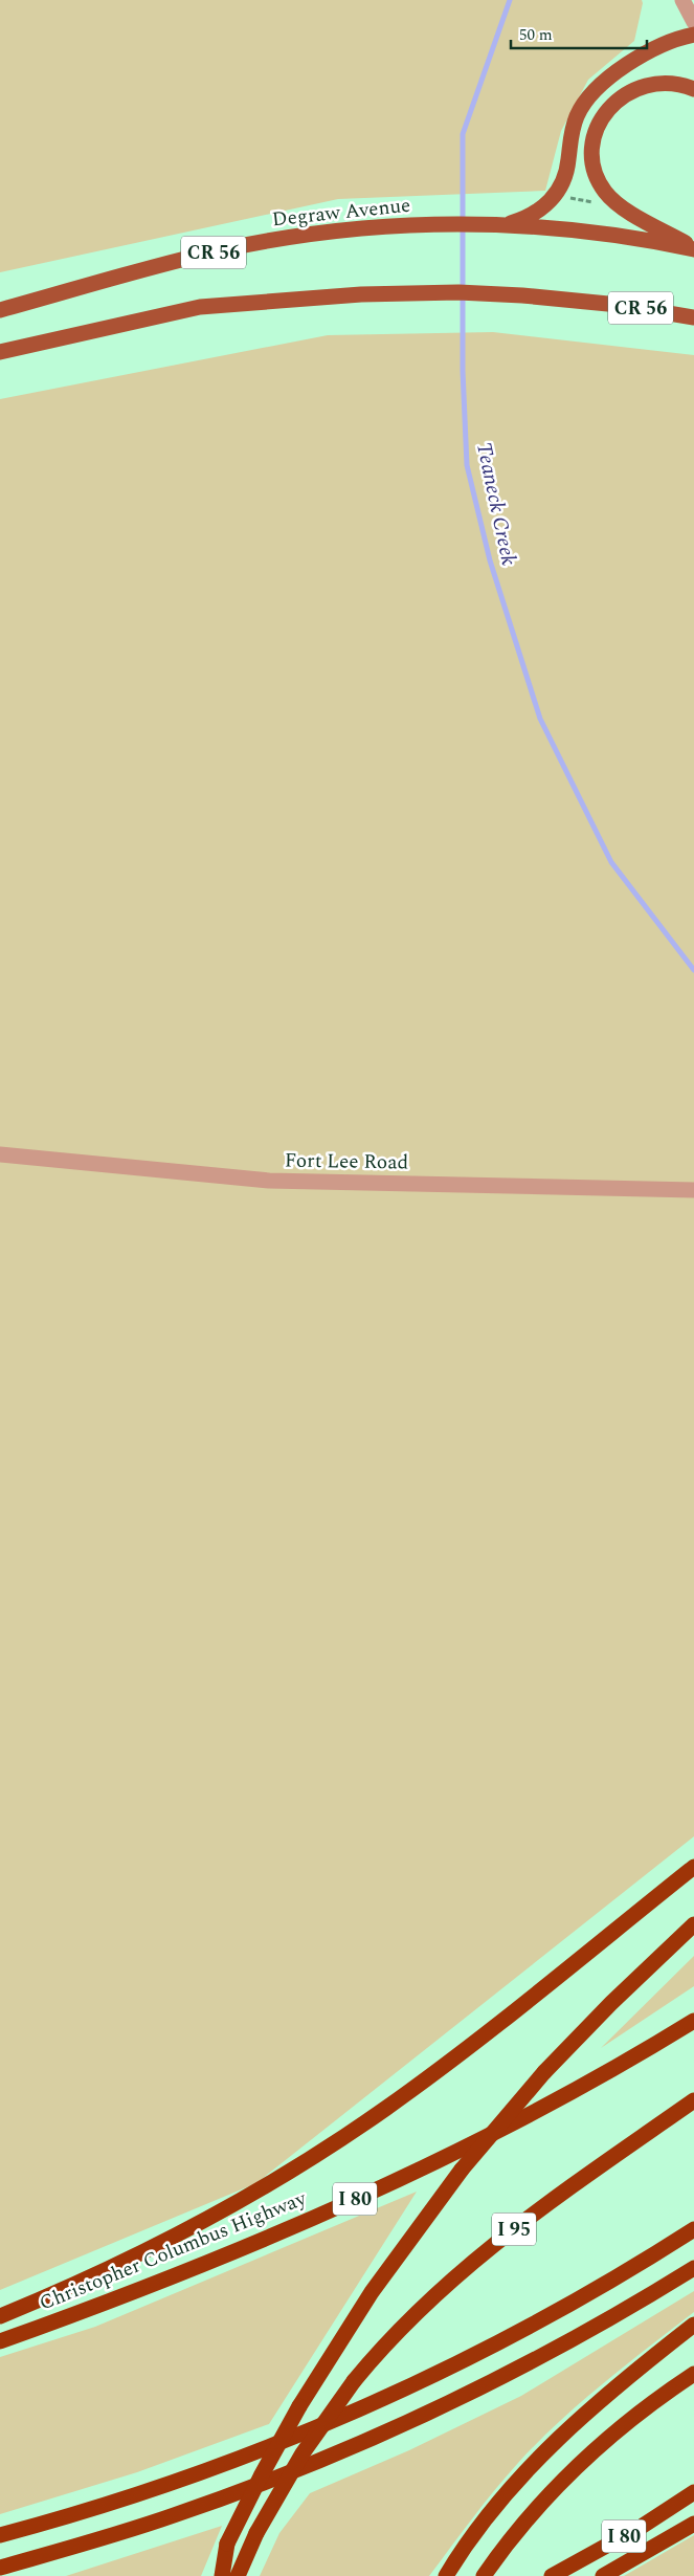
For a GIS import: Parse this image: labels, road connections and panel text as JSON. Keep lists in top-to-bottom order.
{
  "streets": {
    "highway": ["I 80", "I 95", "Christopher Columbus Highway"],
    "main road": ["Degraw Avenue", "CR 56"],
    "street": ["Fort Lee Road"]
  },
  "water": ["Teaneck Creek"],
  "scale_bar": "50 m"
}
